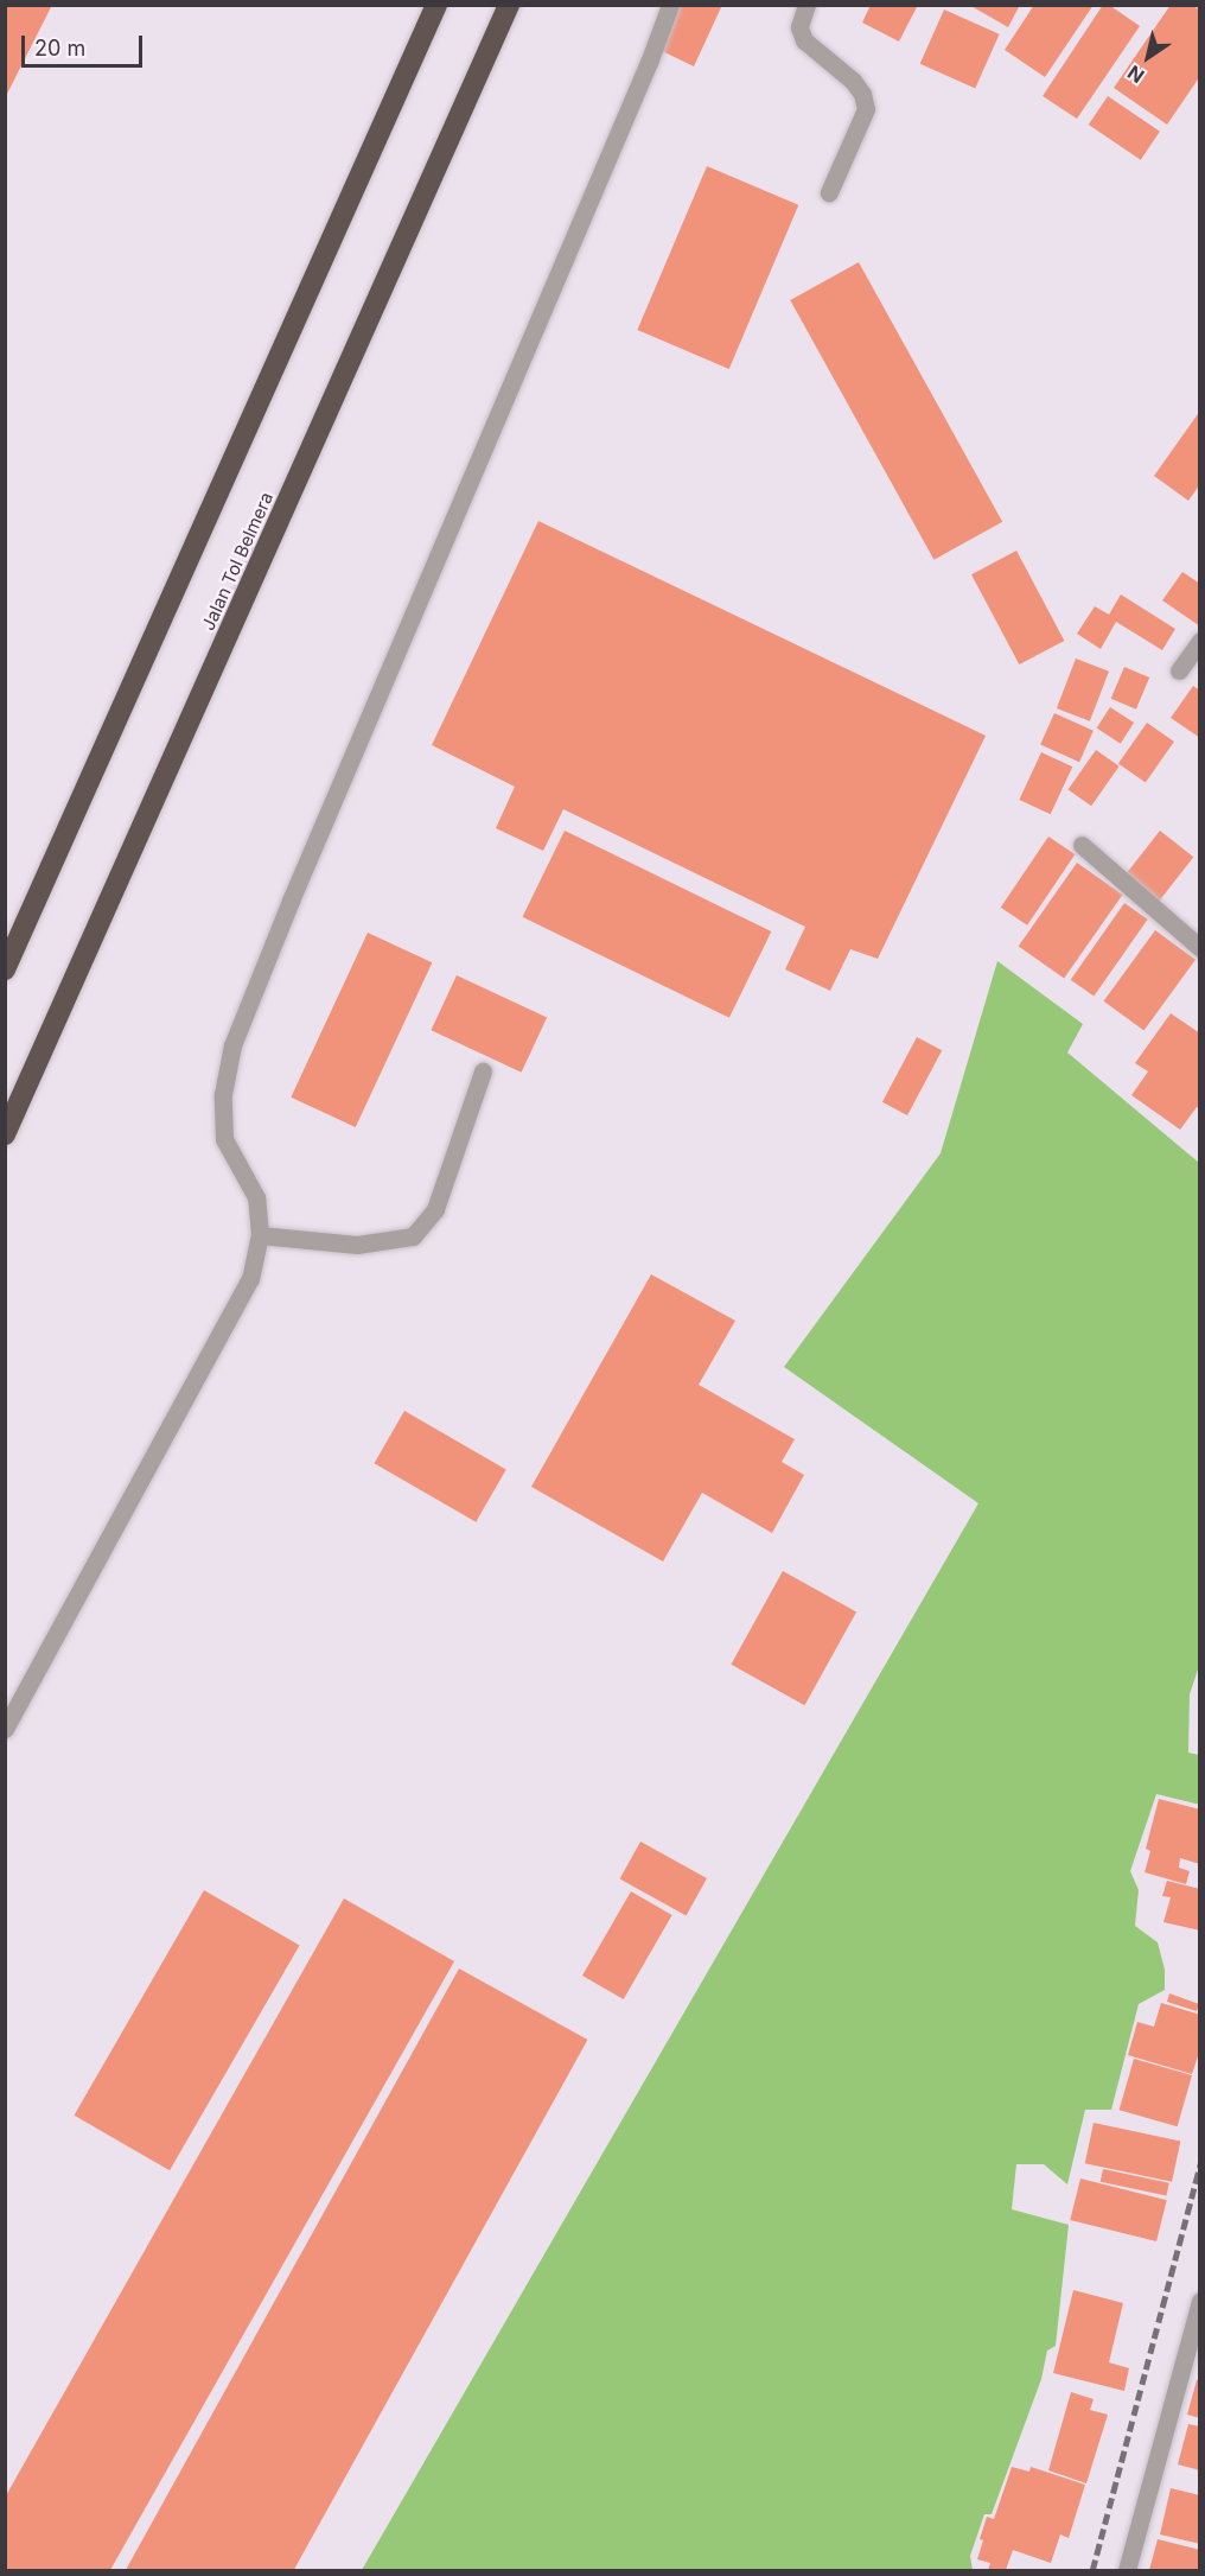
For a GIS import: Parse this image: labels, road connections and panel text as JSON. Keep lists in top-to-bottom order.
{
  "streets": {
    "highway": ["Jalan Tol Belmera"]
  },
  "scale_bar": "20 m",
  "north": "bottom left"
}
